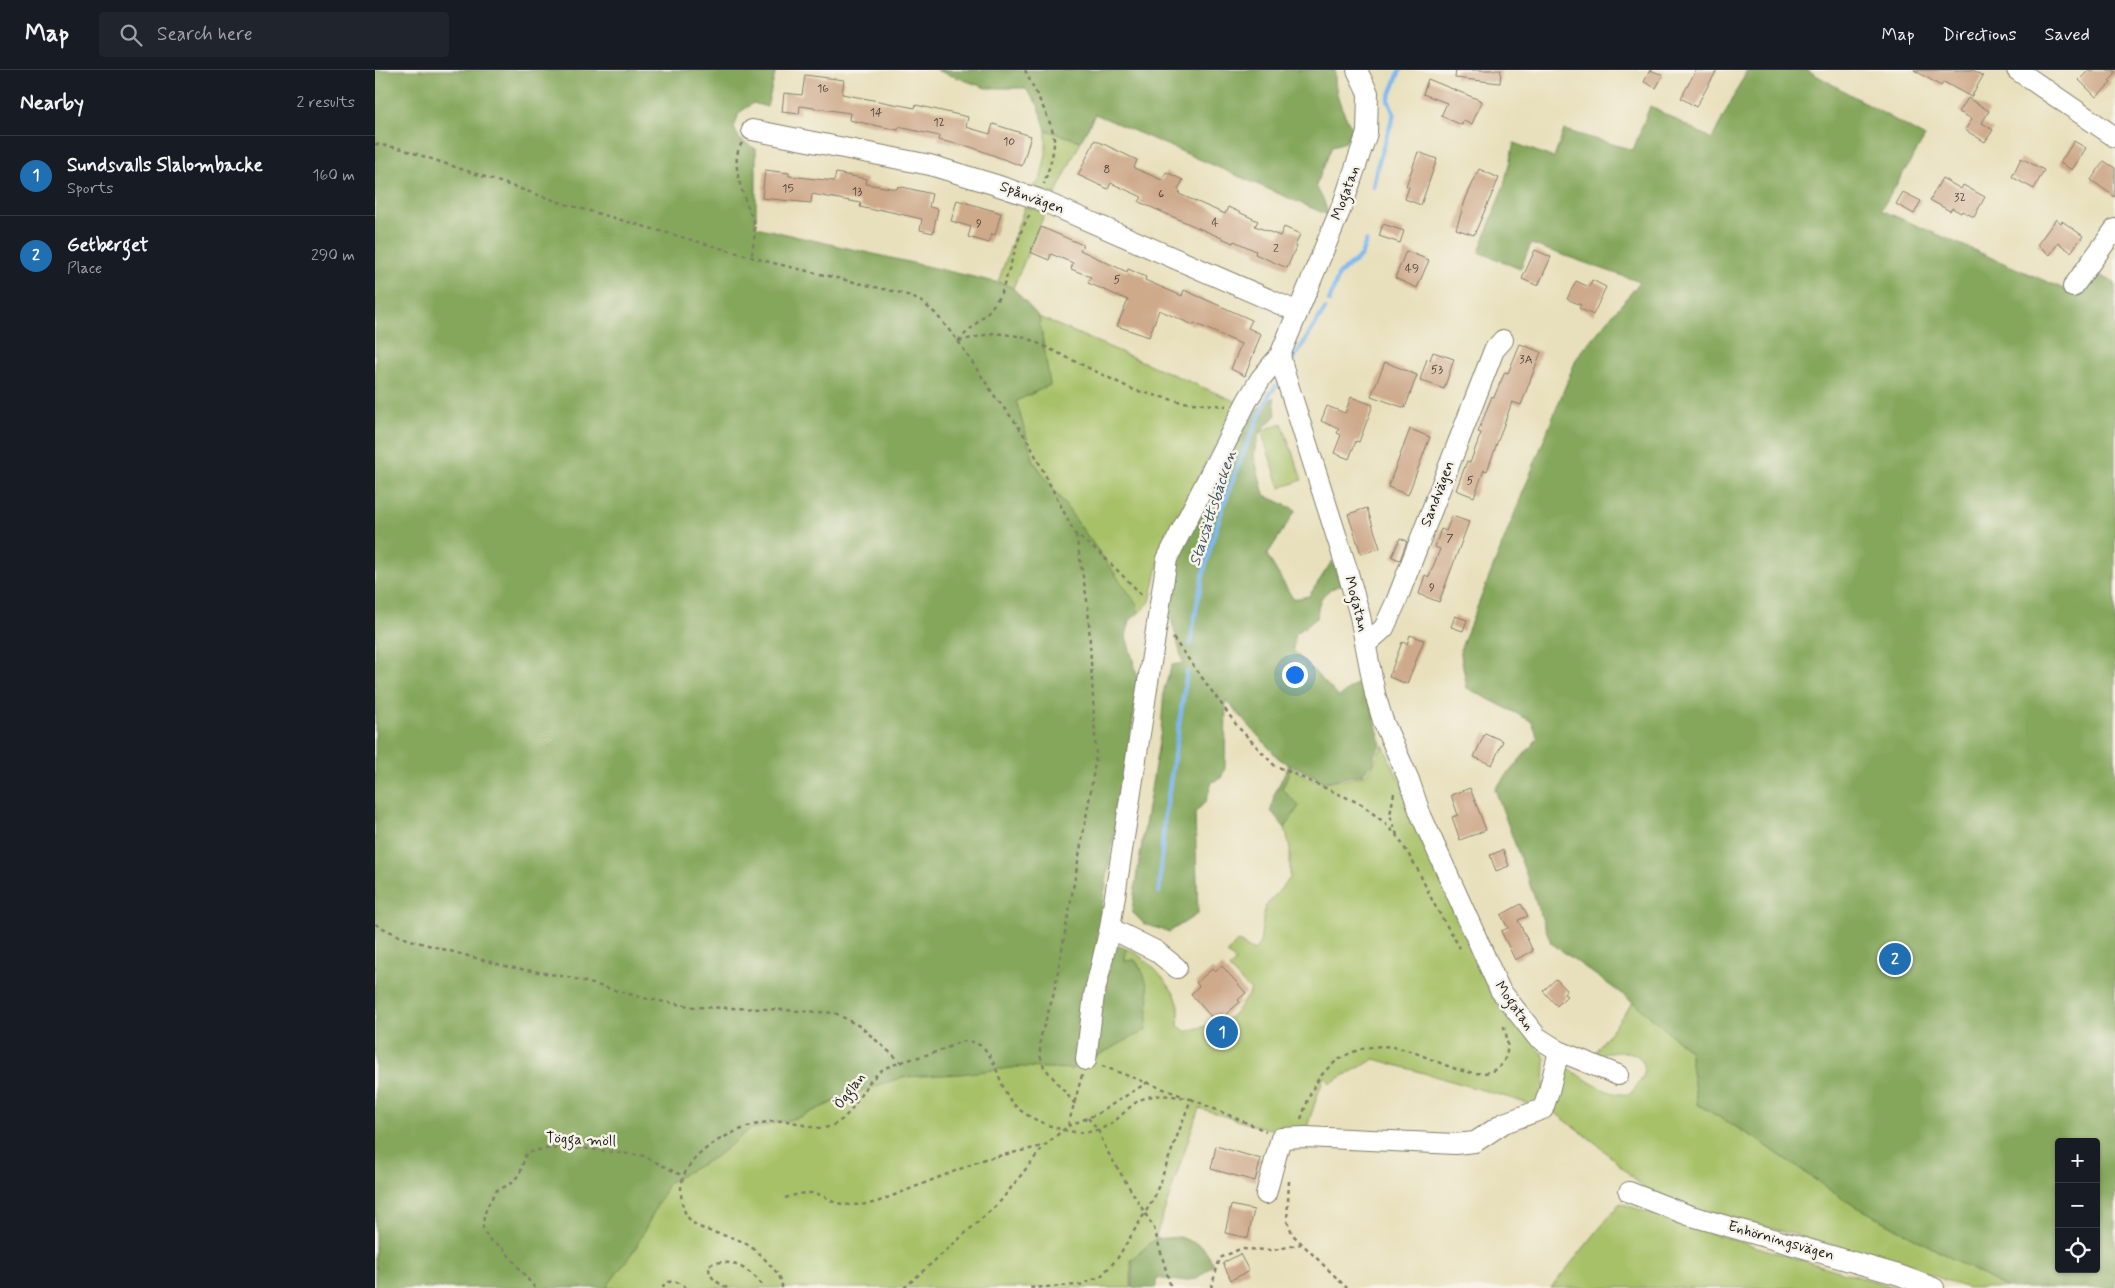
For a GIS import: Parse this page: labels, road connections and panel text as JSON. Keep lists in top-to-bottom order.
{
  "streets": {
    "street": [
      "Mogatan",
      "Spånvägen",
      "Sandvägen",
      "Enhörningsvägen"
    ],
    "path": ["Ögglan", "Tögga möll"]
  },
  "crossings": [
    ["Mogatan", "Spånvägen"],
    ["Mogatan", "Sandvägen"],
    ["Ögglan", "Tögga möll"]
  ],
  "water": ["Stavsättsbäcken"],
  "house_numbers": [
    "16",
    "14",
    "12",
    "10",
    "8",
    "15",
    "13",
    "6",
    "32",
    "4",
    "9",
    "2",
    "49",
    "5",
    "3A",
    "53",
    "5",
    "7",
    "9"
  ],
  "page": {
    "header": "Map",
    "search": "Search here",
    "nav": ["Map", "Directions", "Saved"],
    "heading": ["Nearby", "2 results"],
    "list": [
      {
        "mark": "1",
        "name": "Sundsvalls Slalombacke",
        "note": "Sports",
        "value": "160 m"
      },
      {
        "mark": "2",
        "name": "Getberget",
        "note": "Place",
        "value": "290 m"
      }
    ],
    "pins": ["2", "1"],
    "map_buttons": ["+", "−"]
  }
}
